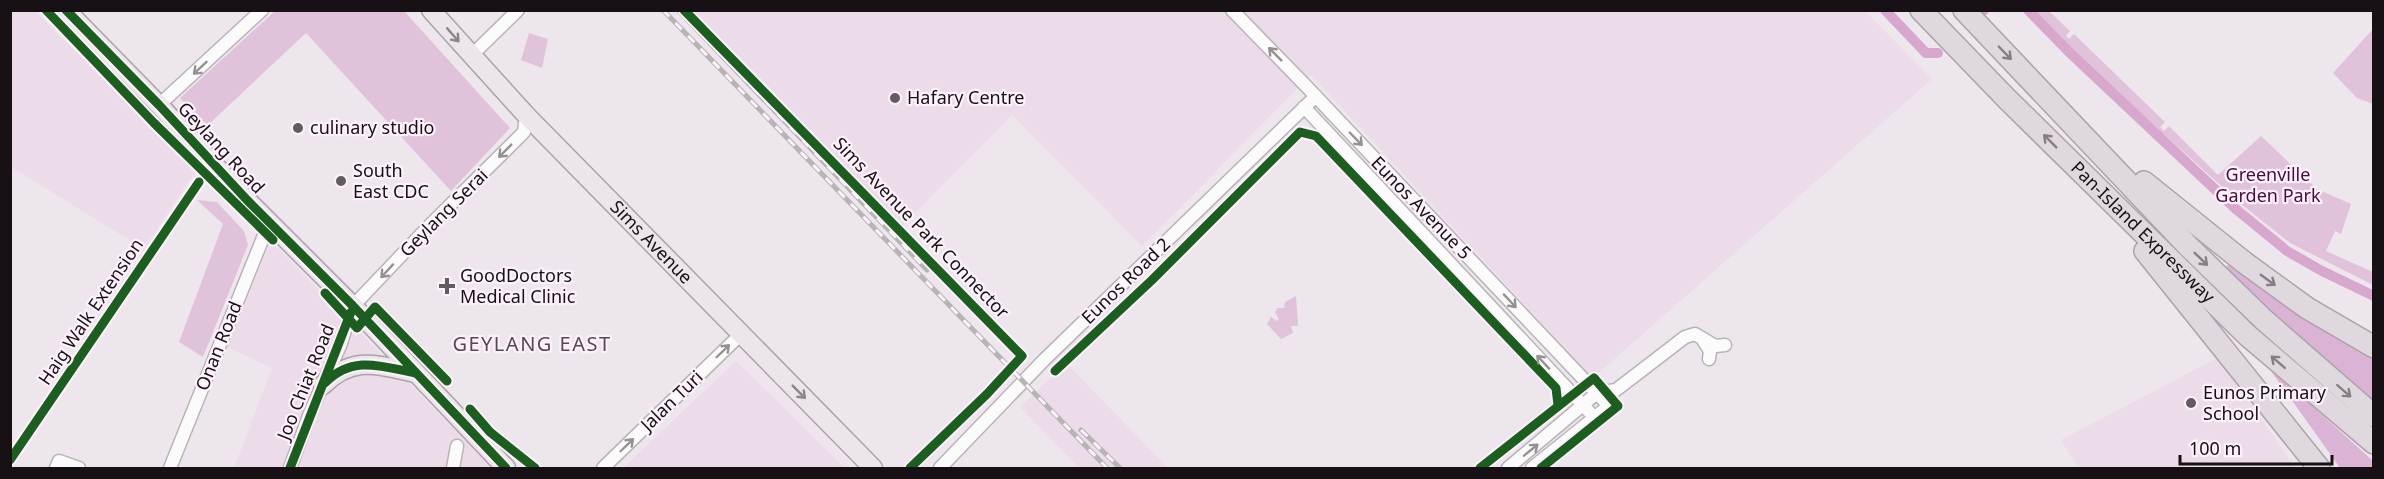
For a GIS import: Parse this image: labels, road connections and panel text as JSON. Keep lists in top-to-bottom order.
{
  "streets": {
    "highway": ["Pan-Island Expressway"],
    "main road": ["Geylang Road", "Sims Avenue"],
    "street": [
      "Eunos Avenue 5",
      "Geylang Serai",
      "Eunos Road 2",
      "Onan Road",
      "Joo Chiat Road",
      "Jalan Turi"
    ],
    "cycle path": ["Sims Avenue Park Connector", "Haig Walk Extension"]
  },
  "crossings": [
    ["Geylang Road", "Geylang Serai"],
    ["Geylang Road", "Onan Road"],
    ["Geylang Road", "Joo Chiat Road"],
    ["Eunos Avenue 5", "Eunos Road 2"],
    ["Geylang Serai", "Sims Avenue"],
    ["Geylang Serai", "Joo Chiat Road"],
    ["Sims Avenue", "Jalan Turi"]
  ],
  "one_way": ["Geylang Serai", "Sims Avenue", "Jalan Turi"],
  "districts": ["GEYLANG EAST"],
  "parks": ["Greenville Garden Park"],
  "places": {
    "other": [
      "Hafary Centre",
      "culinary studio",
      "South East CDC",
      "Eunos Primary School"
    ],
    "health": ["GoodDoctors Medical Clinic"]
  },
  "scale_bar": "100 m"
}
